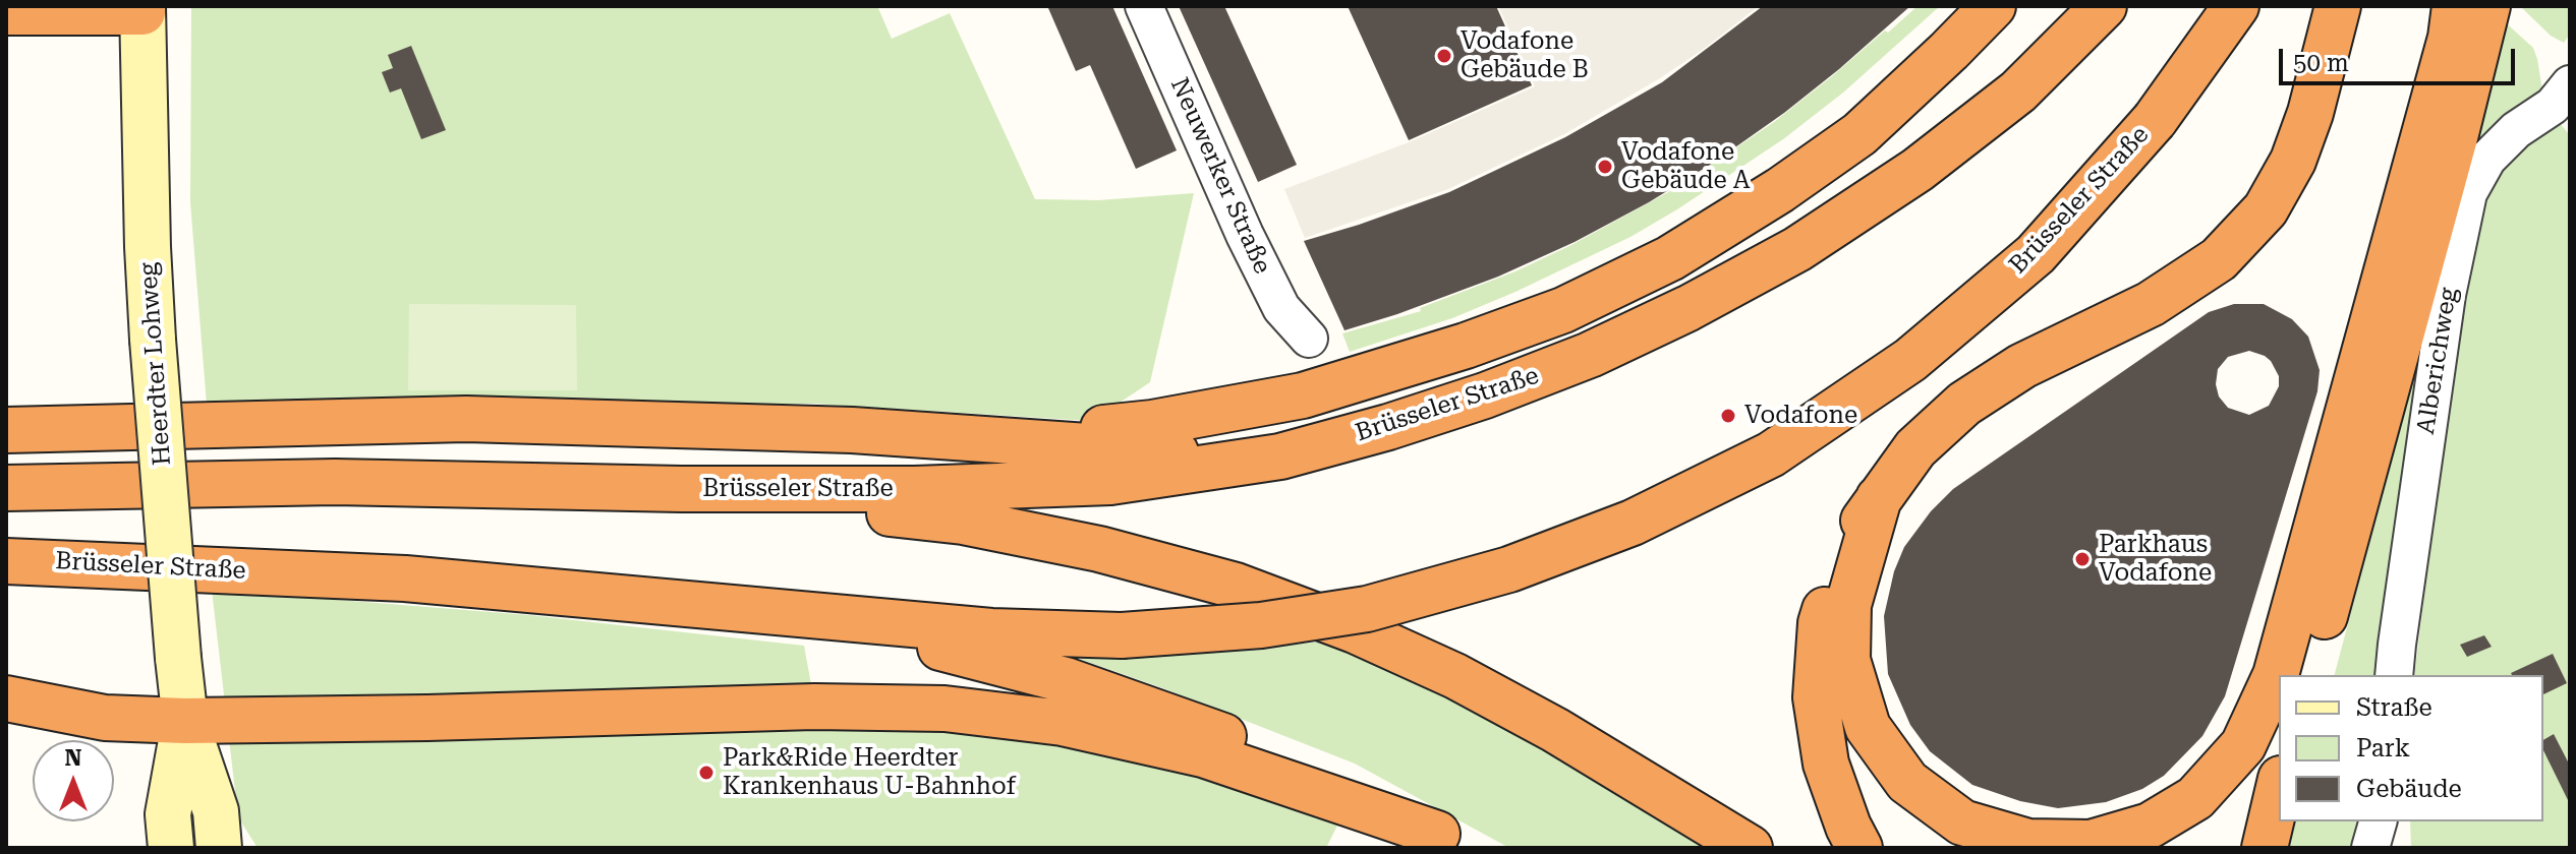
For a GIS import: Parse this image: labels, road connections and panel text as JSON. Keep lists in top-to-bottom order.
{
  "streets": {
    "highway": ["Brüsseler Straße"],
    "street": ["Neuwerker Straße", "Alberichweg", "Heerdter Lohweg"]
  },
  "places": [
    "Vodafone Gebäude B",
    "Vodafone Gebäude A",
    "Vodafone",
    "Parkhaus Vodafone",
    "Park&Ride Heerdter Krankenhaus U-Bahnhof"
  ],
  "legend": ["Straße", "Park", "Gebäude"],
  "scale_bar": "50 m",
  "north": "top"
}
